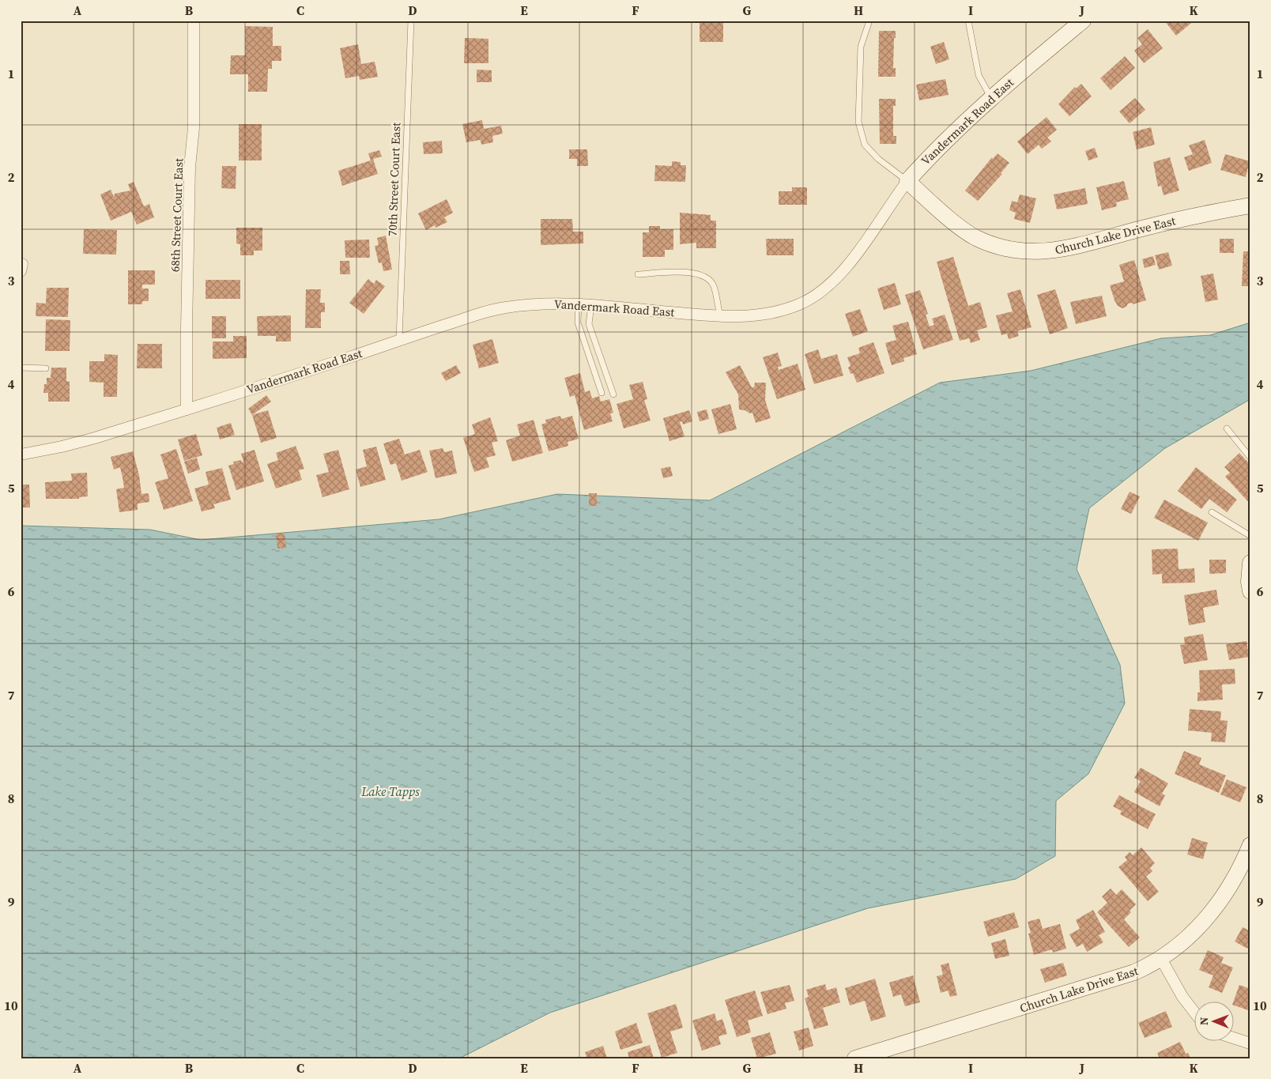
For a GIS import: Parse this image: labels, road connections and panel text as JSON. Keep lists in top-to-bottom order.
{
  "streets": {
    "street": ["Vandermark Road East", "68th Street Court East", "Church Lake Drive East"],
    "lane": ["70th Street Court East"]
  },
  "crossings": [
    ["Vandermark Road East", "70th Street Court East"],
    ["Vandermark Road East", "68th Street Court East"],
    ["Vandermark Road East", "Church Lake Drive East"]
  ],
  "water": ["Lake Tapps"],
  "north": "left",
  "grid": {
    "columns": [
      "A",
      "B",
      "C",
      "D",
      "E",
      "F",
      "G",
      "H",
      "I",
      "J",
      "K"
    ],
    "rows": [
      "1",
      "2",
      "3",
      "4",
      "5",
      "6",
      "7",
      "8",
      "9",
      "10"
    ]
  }
}
